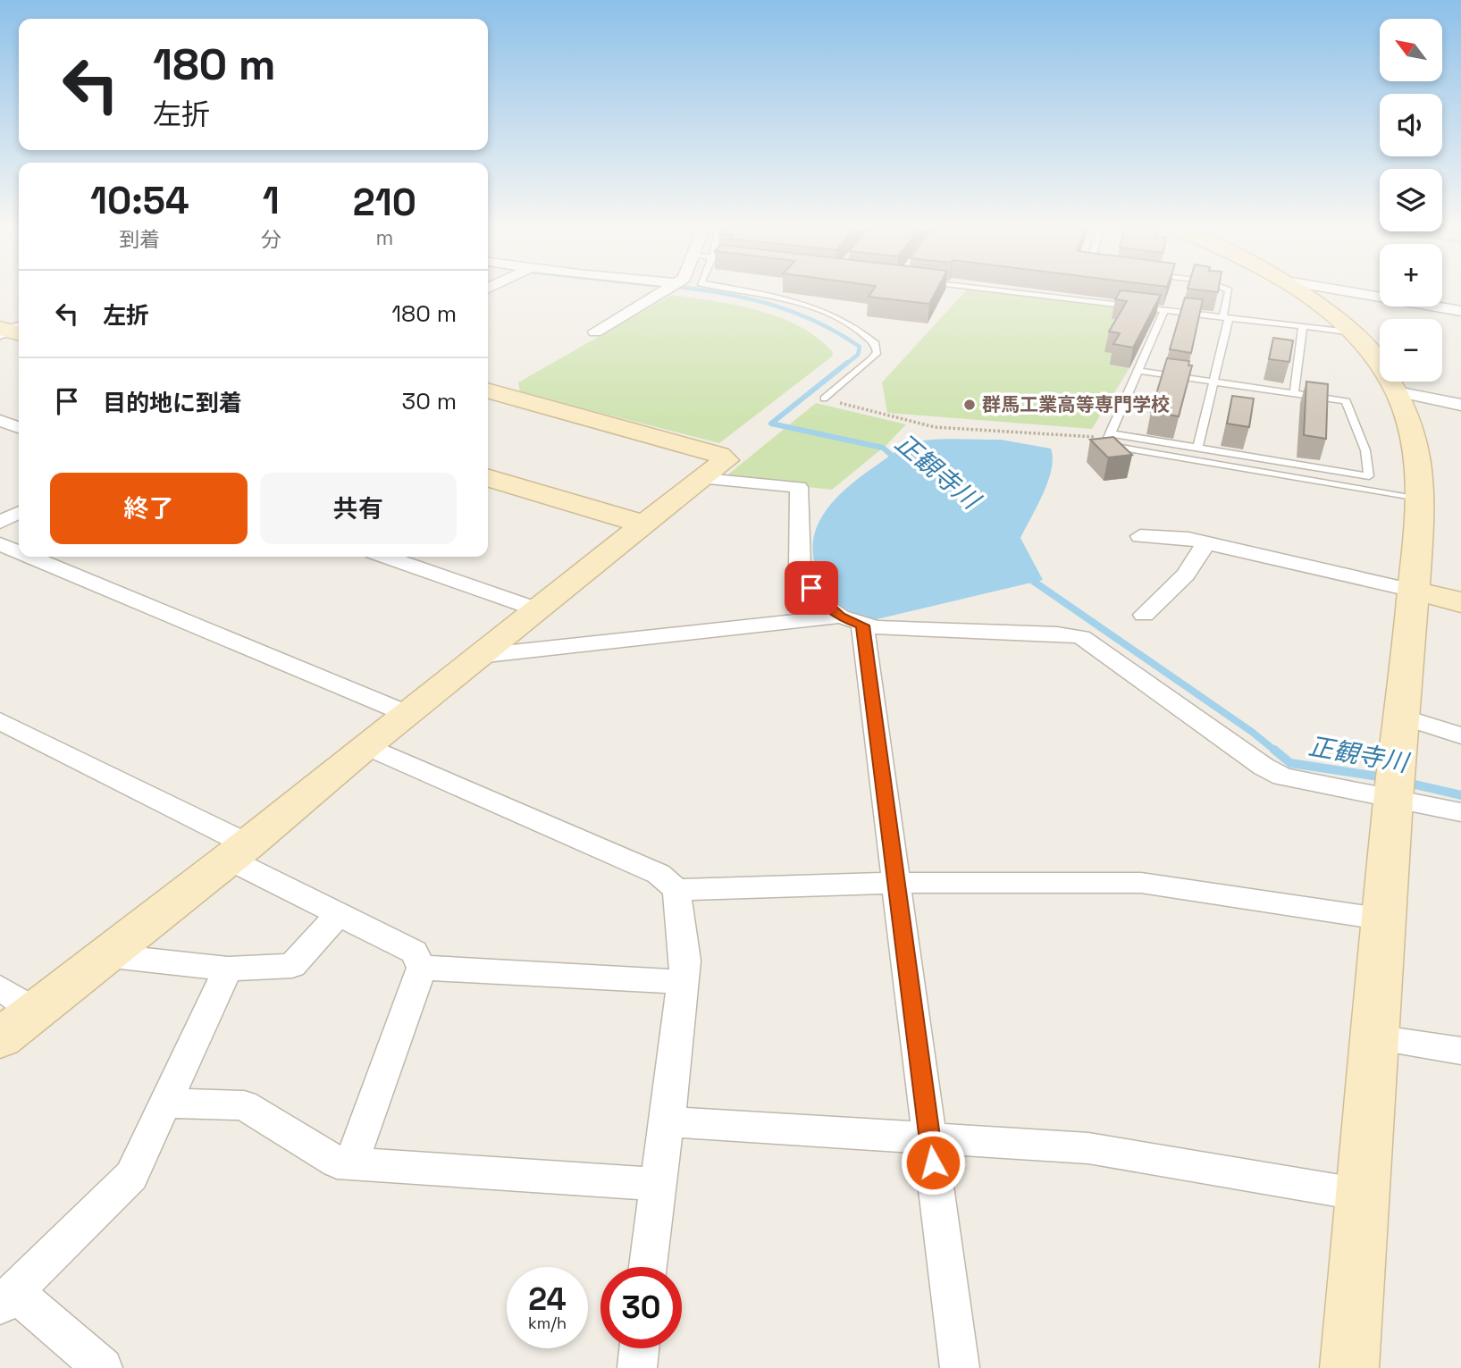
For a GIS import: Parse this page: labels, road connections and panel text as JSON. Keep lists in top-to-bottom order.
{
  "water": ["正観寺川"],
  "places": ["群馬工業高等専門学校"],
  "north": "top left",
  "page": {
    "map_buttons": ["+", "−"],
    "turn": ["180 m", "左折"],
    "eta": [
      "10:54",
      "到着",
      "1",
      "分",
      "210",
      "m"
    ],
    "list": [
      {
        "name": "左折",
        "value": "180 m"
      },
      {
        "name": "目的地に到着",
        "value": "30 m"
      }
    ],
    "buttons": ["終了", "共有"],
    "speed": "24 km/h",
    "limit": "30"
  }
}
